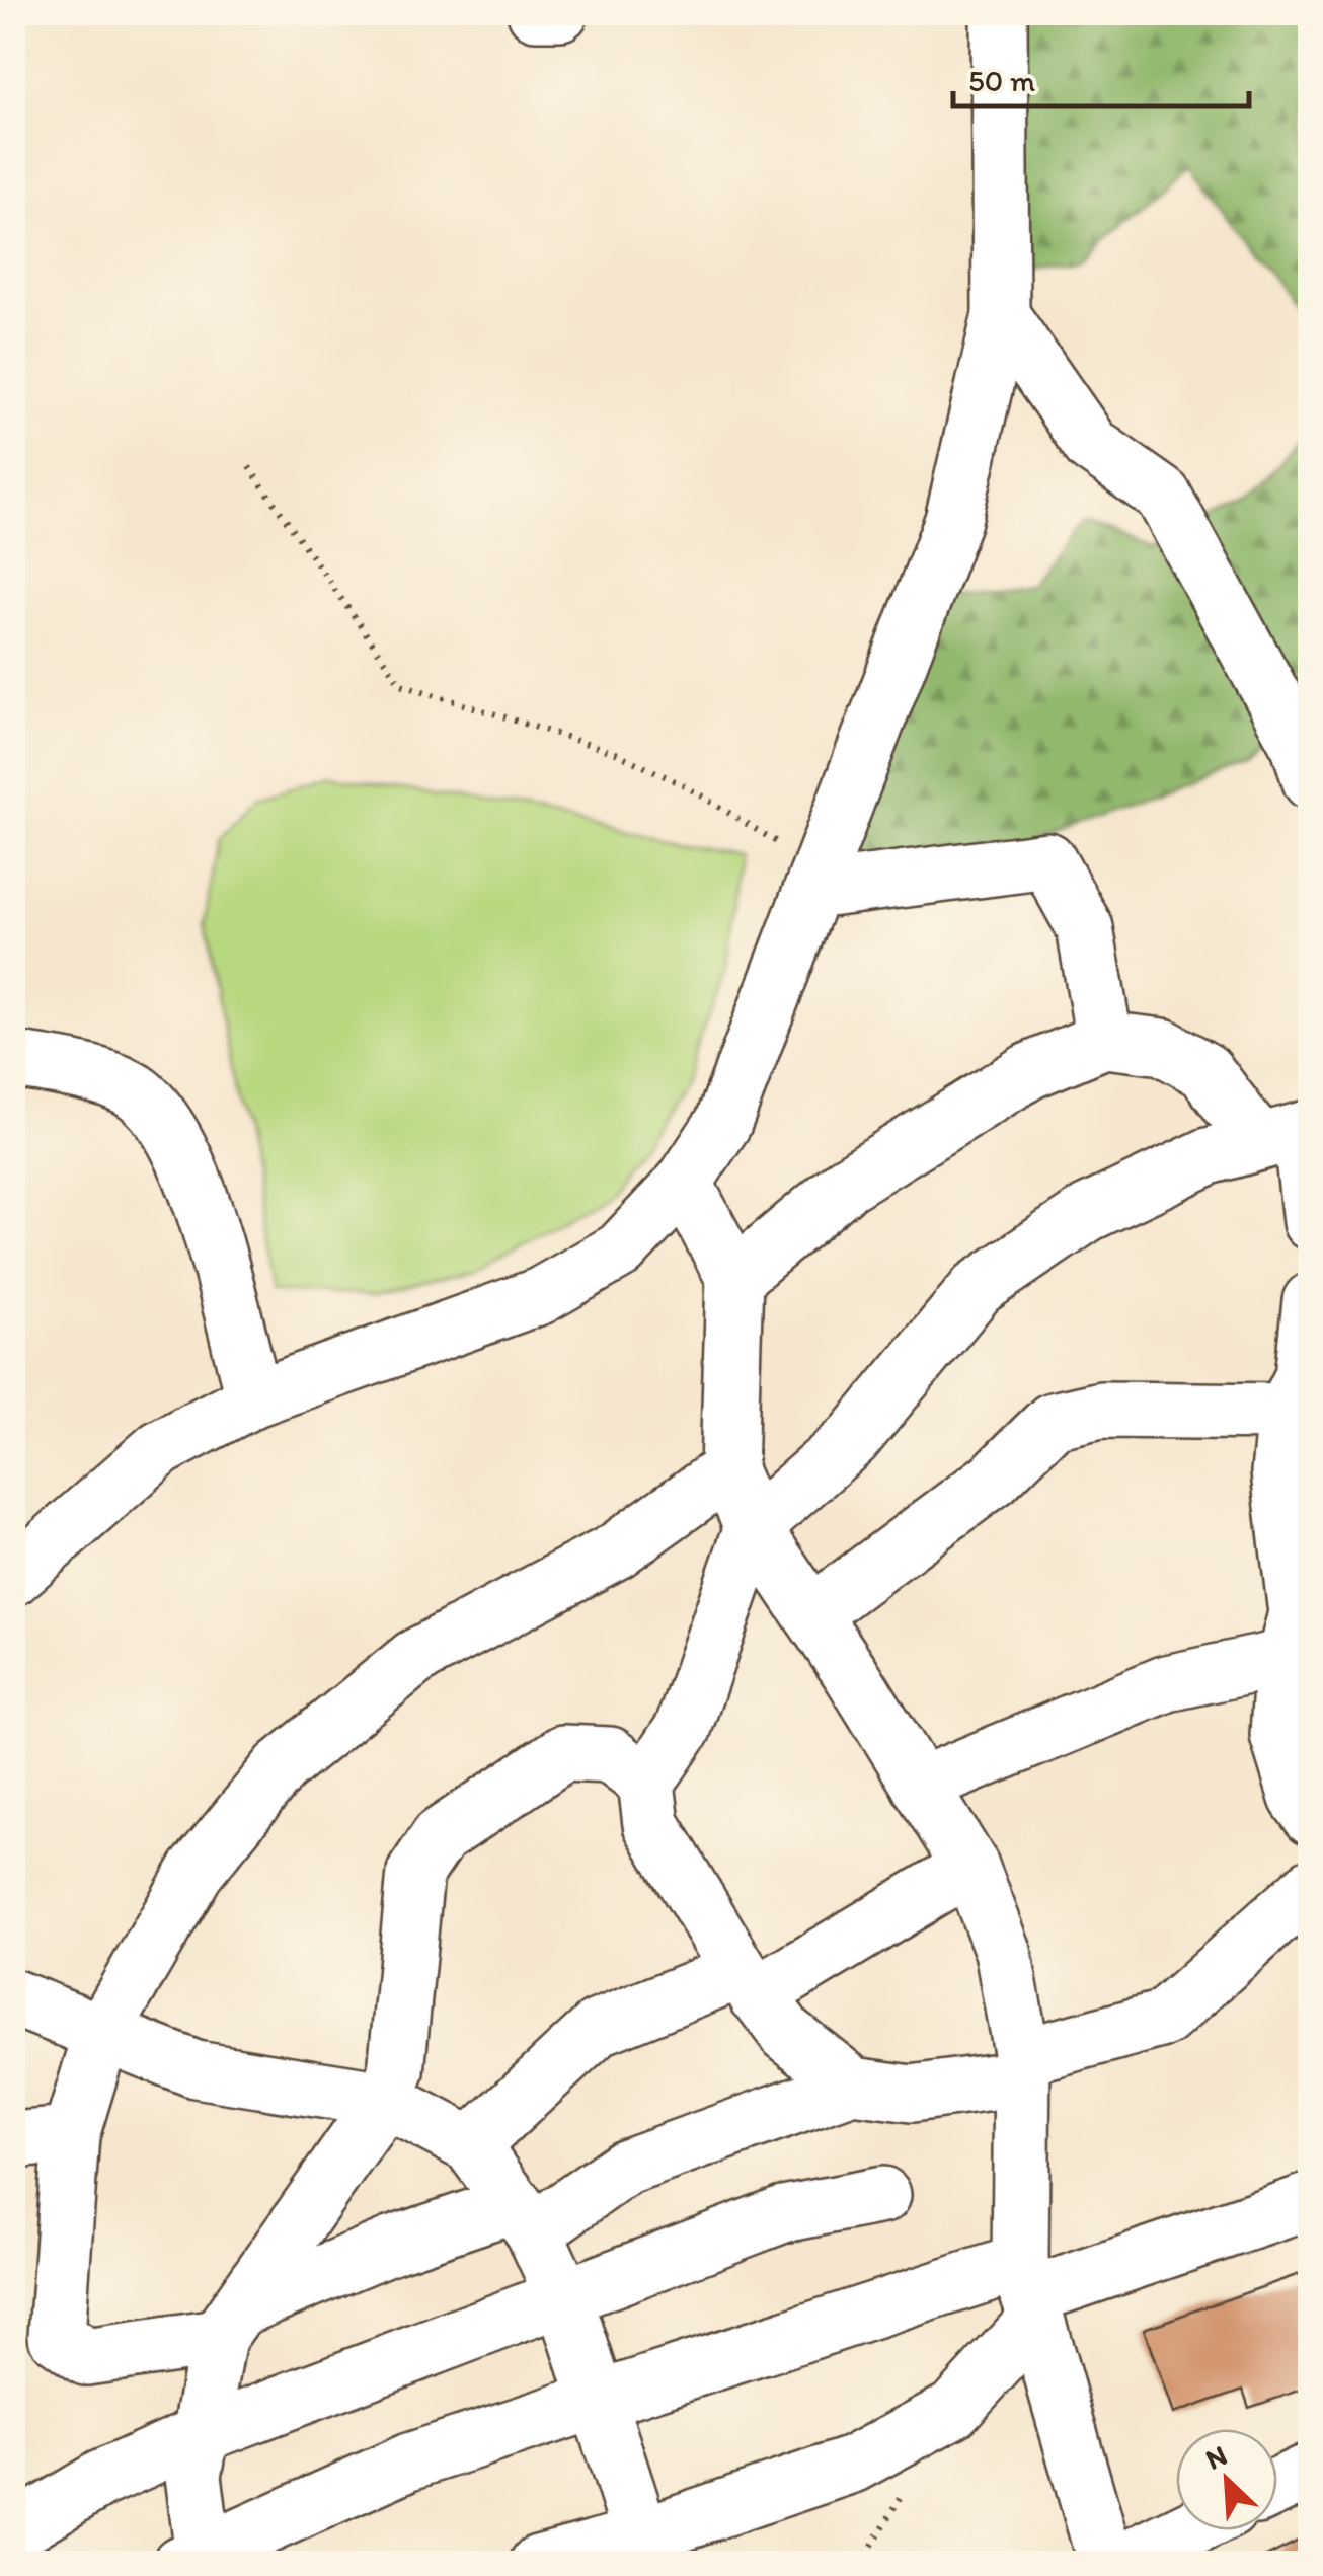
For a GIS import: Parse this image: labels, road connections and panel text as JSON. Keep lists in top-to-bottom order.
{
  "scale_bar": "50 m",
  "north": "top left"
}
